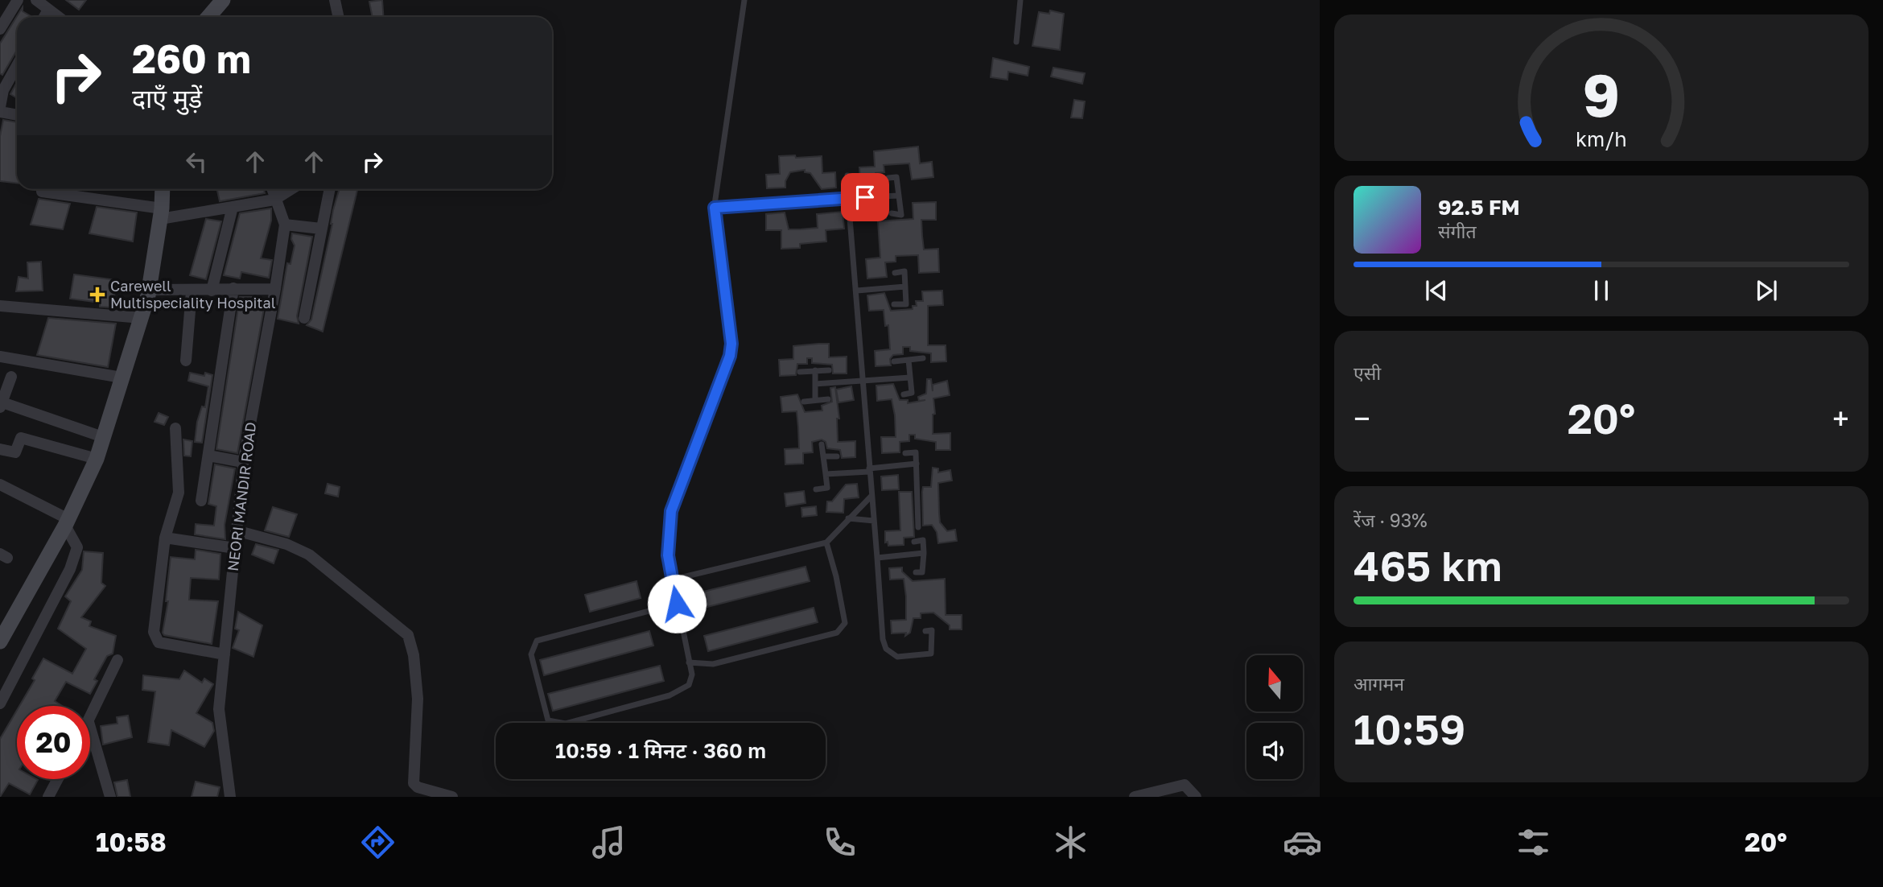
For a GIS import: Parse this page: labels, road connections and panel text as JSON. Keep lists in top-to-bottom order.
{
  "streets": {
    "street": ["NEORI MANDIR ROAD"]
  },
  "places": {
    "health": ["Carewell Multispeciality Hospital"]
  },
  "north": "top",
  "page": {
    "turn": ["260 m", "दाएँ मुड़ें"],
    "song": ["92.5 FM", "संगीत"],
    "tile": [
      "एसी",
      ["रेंज · 93%", "465 km"],
      ["आगमन", "10:59"]
    ],
    "heat": ["−", "20°", "+"],
    "limit": "20",
    "trip": "10:59 · 1 मिनट · 360 m",
    "tabs": ["10:58", "20°"],
    "gauge": ["9", "km/h"]
  }
}
